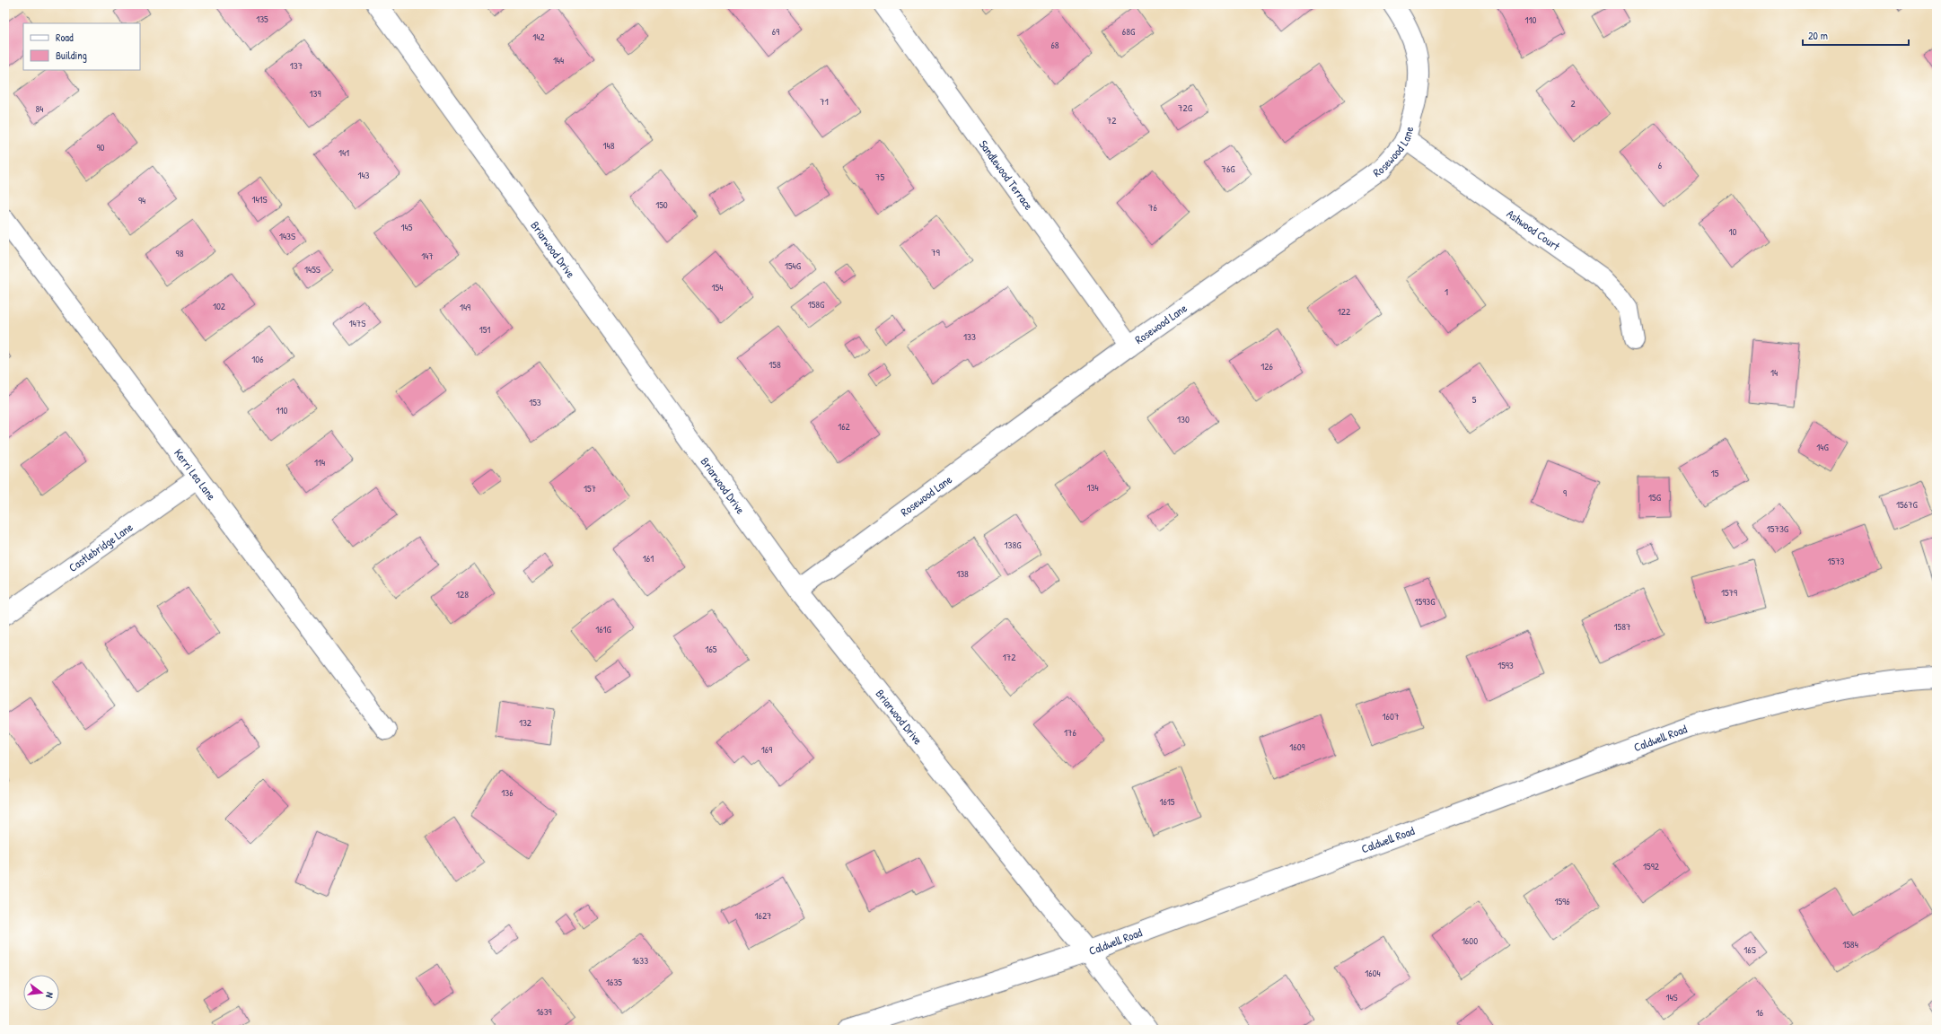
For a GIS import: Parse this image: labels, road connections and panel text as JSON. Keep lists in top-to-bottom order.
{
  "streets": {
    "street": [
      "Rosewood Lane",
      "Sandlewood Terrace",
      "Ashwood Court",
      "Briarwood Drive",
      "Kerri Lea Lane",
      "Castlebridge Lane",
      "Caldwell Road"
    ]
  },
  "crossings": [
    ["Rosewood Lane", "Sandlewood Terrace"],
    ["Rosewood Lane", "Ashwood Court"],
    ["Rosewood Lane", "Briarwood Drive"],
    ["Briarwood Drive", "Caldwell Road"],
    ["Kerri Lea Lane", "Castlebridge Lane"]
  ],
  "house_numbers": [
    "135",
    "110",
    "69",
    "68G",
    "142",
    "68",
    "144",
    "137",
    "139",
    "71",
    "2",
    "72G",
    "84",
    "72",
    "148",
    "90",
    "141",
    "6",
    "76G",
    "143",
    "75",
    "141S",
    "94",
    "150",
    "76",
    "145",
    "10",
    "143S",
    "79",
    "98",
    "147",
    "154G",
    "145S",
    "154",
    "1",
    "158G",
    "102",
    "149",
    "122",
    "147S",
    "151",
    "133",
    "106",
    "158",
    "126",
    "14",
    "5",
    "153",
    "110",
    "130",
    "162",
    "14G",
    "114",
    "15",
    "134",
    "157",
    "9",
    "15G",
    "1567G",
    "1573G",
    "138G",
    "161",
    "1573",
    "138",
    "1579",
    "128",
    "1593G",
    "1587",
    "161G",
    "165",
    "172",
    "1593",
    "1607",
    "132",
    "176",
    "1609",
    "169",
    "136",
    "1615",
    "1592",
    "1596",
    "1627",
    "1600",
    "1584",
    "16S",
    "1633",
    "1604",
    "1635",
    "14S",
    "1639",
    "16"
  ],
  "legend": ["Road", "Building"],
  "scale_bar": "20 m",
  "north": "right"
}
